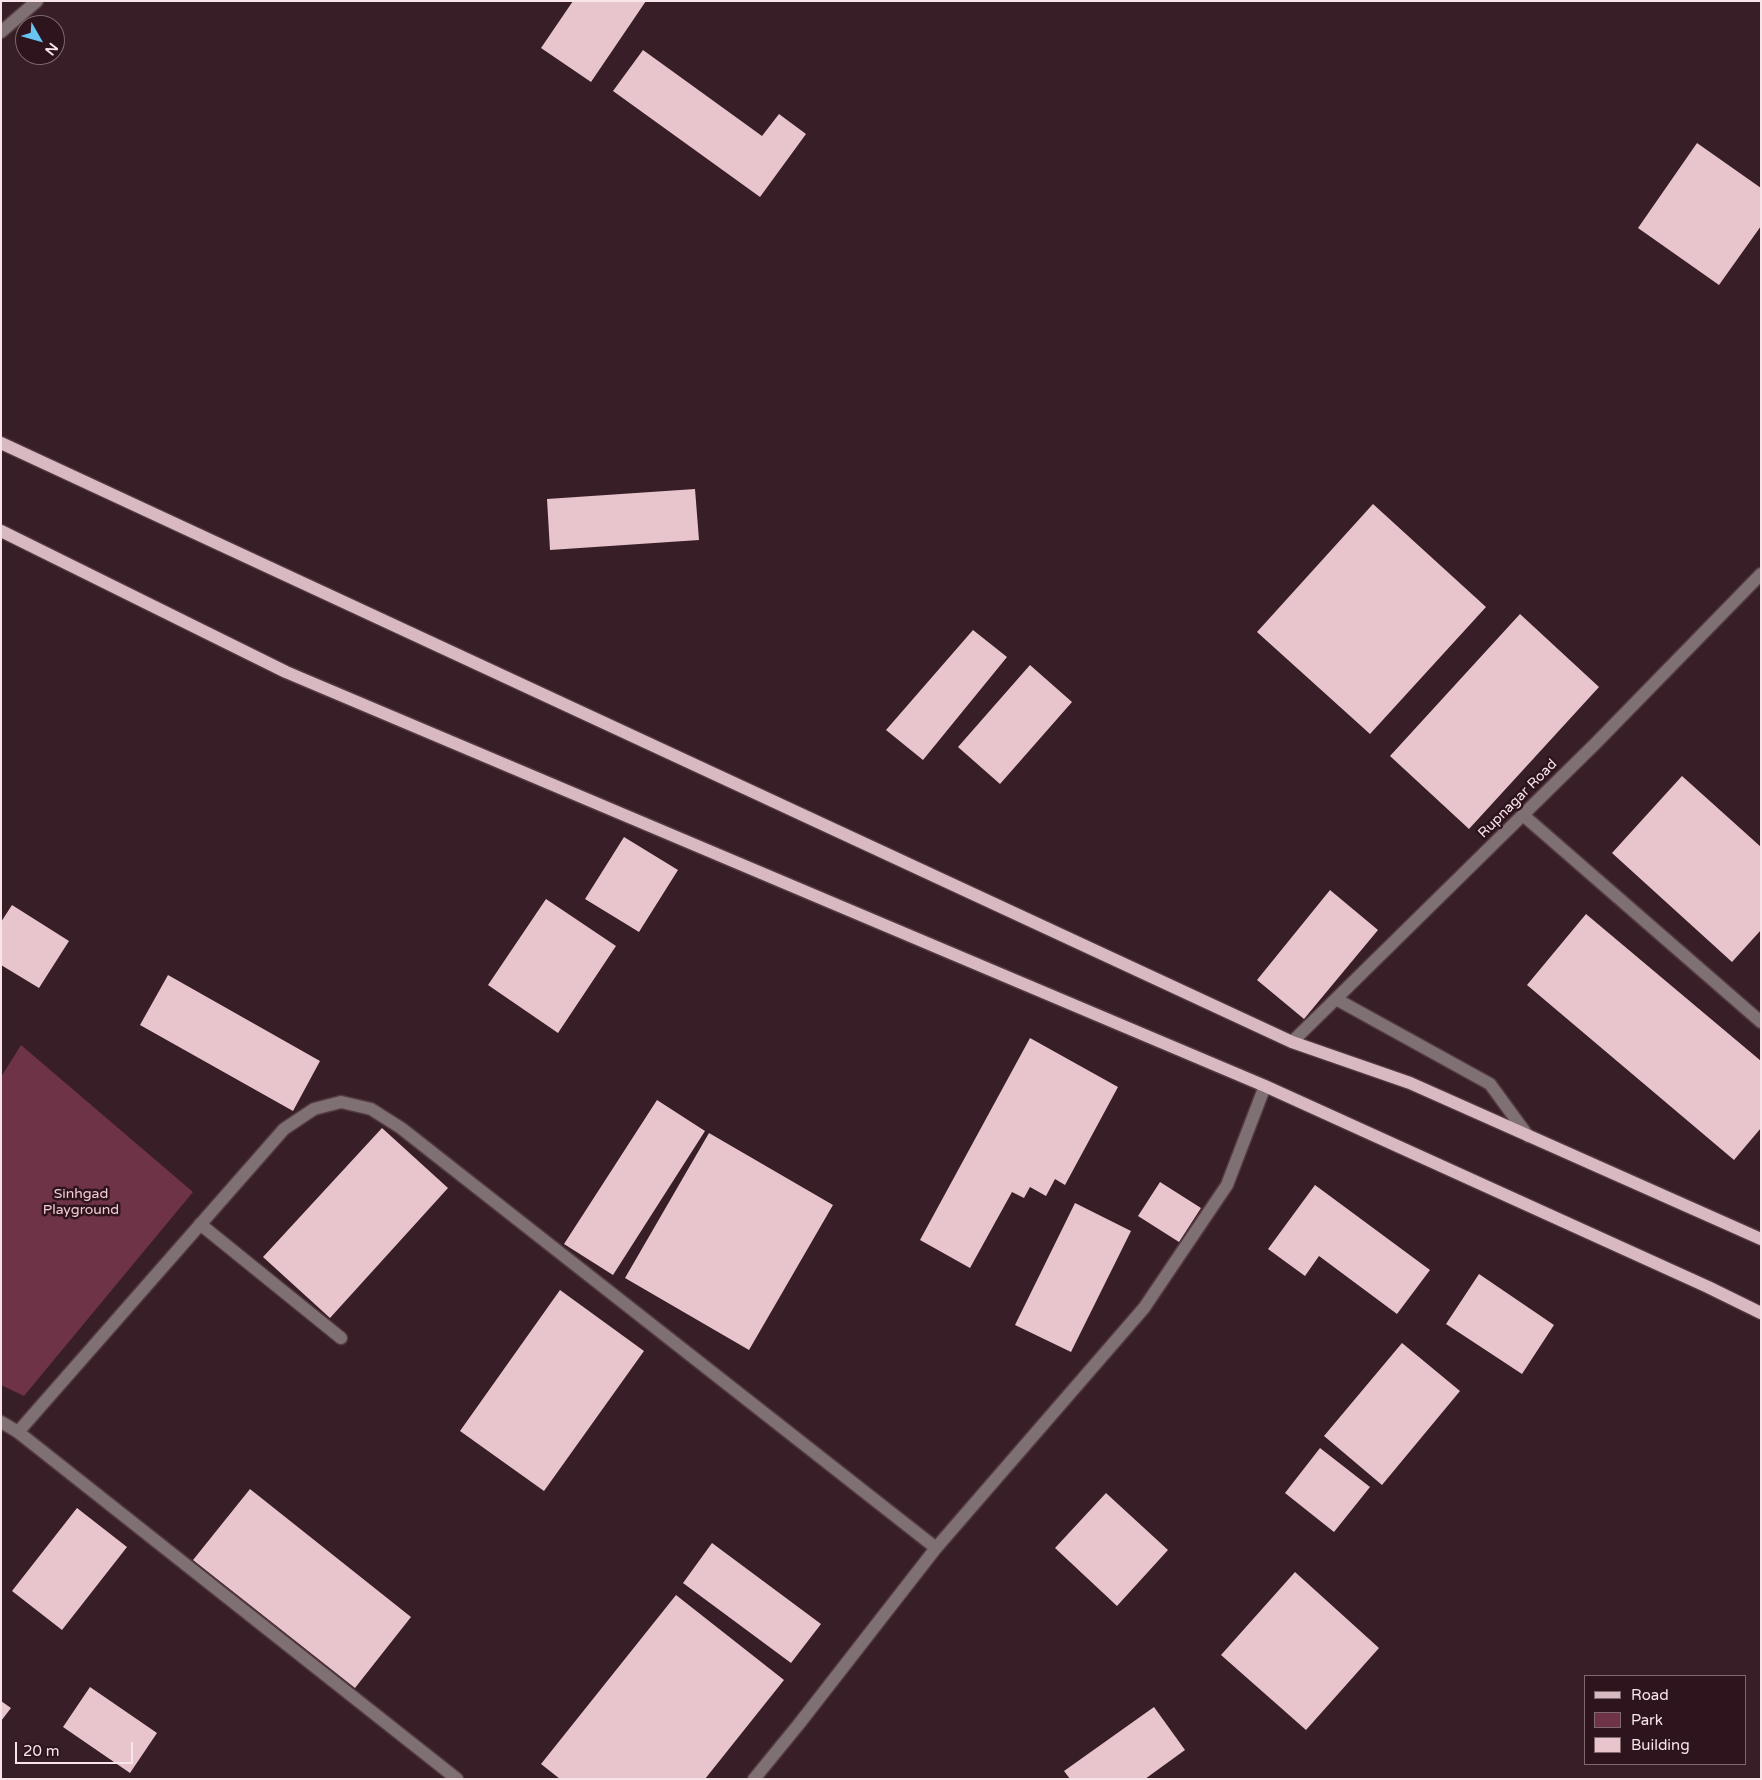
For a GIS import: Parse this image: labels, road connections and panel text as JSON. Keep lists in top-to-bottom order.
{
  "streets": {
    "street": ["Rupnagar Road"]
  },
  "parks": ["Sinhgad Playground"],
  "legend": ["Road", "Park", "Building"],
  "scale_bar": "20 m",
  "north": "bottom right"
}
